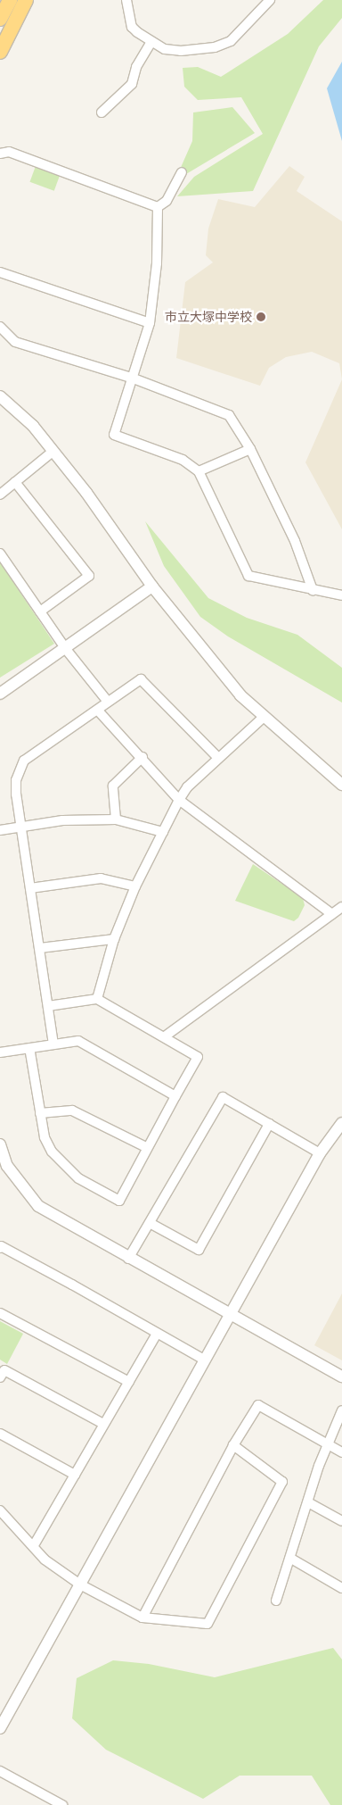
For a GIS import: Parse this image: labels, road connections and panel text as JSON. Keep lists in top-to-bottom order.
{
  "places": ["市立大塚中学校"]
}
